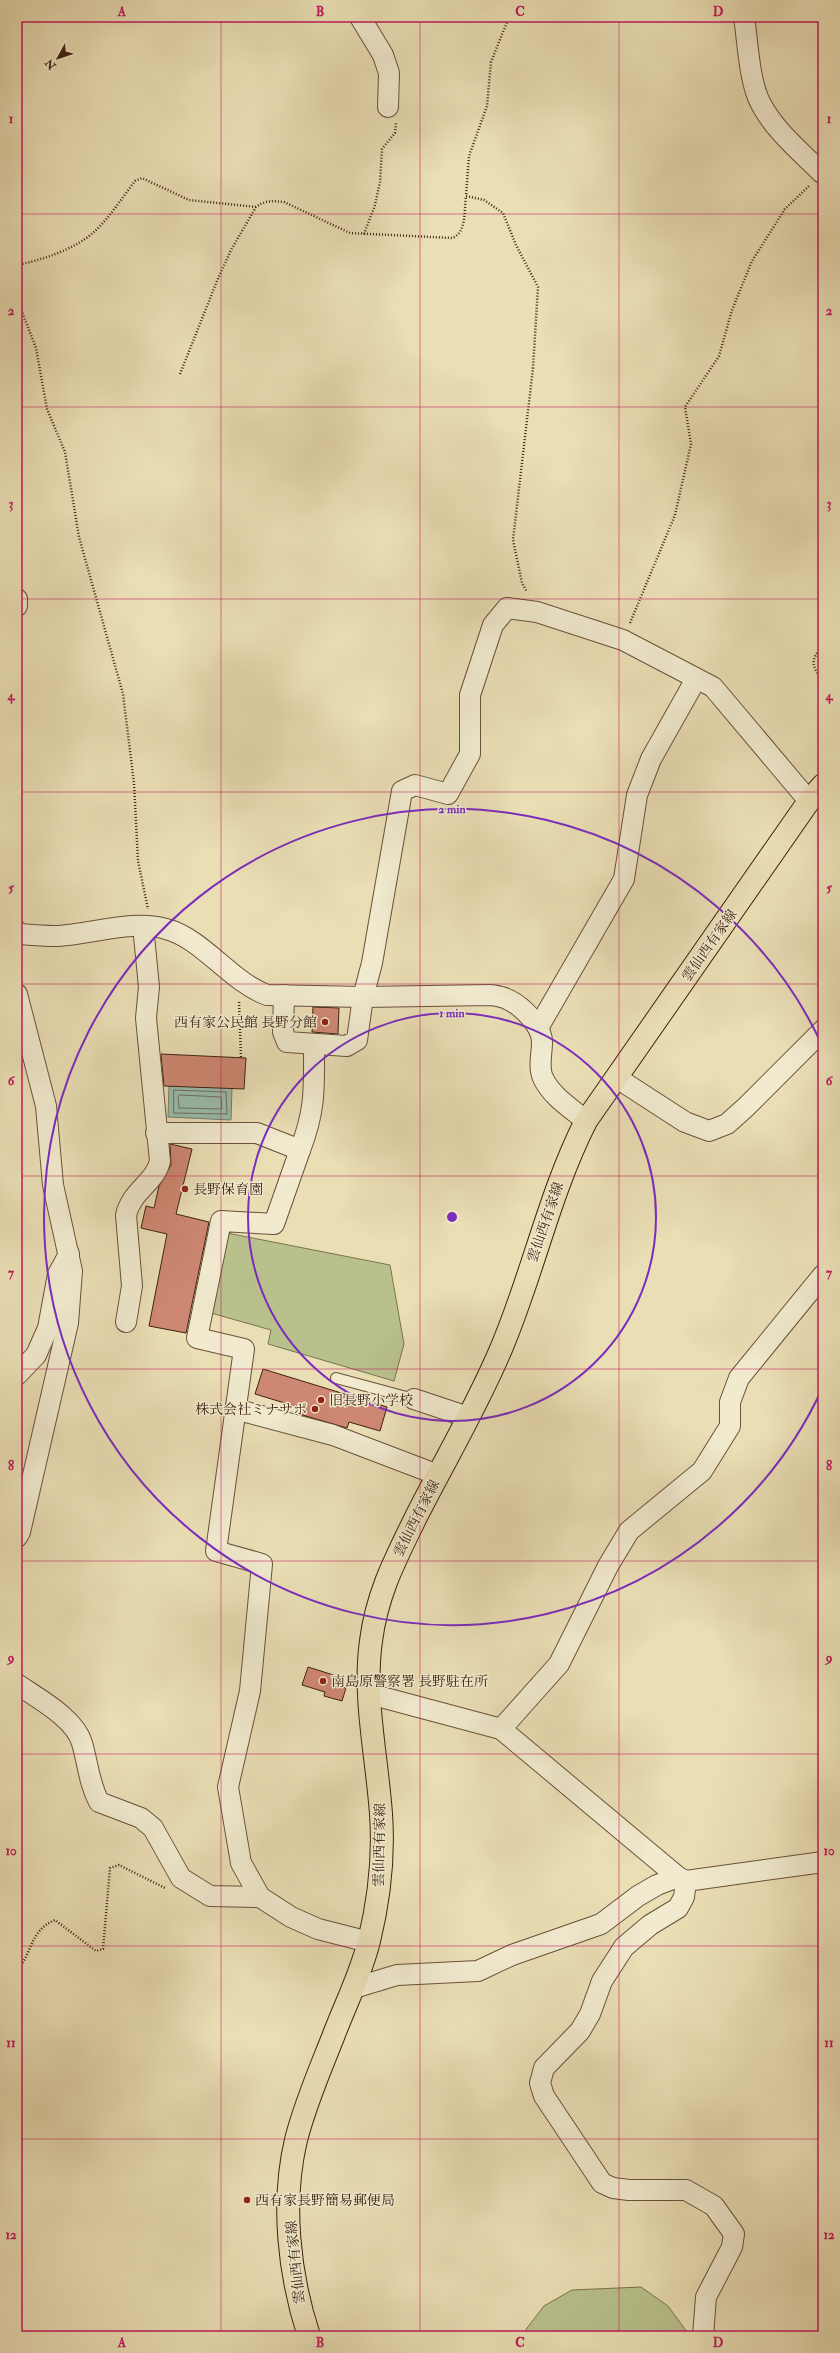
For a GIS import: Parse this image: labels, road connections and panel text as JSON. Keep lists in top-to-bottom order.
{
  "streets": {
    "main road": ["雲仙西有家線"]
  },
  "places": [
    "西有家公民館 長野分館",
    "長野保育園",
    "旧長野小学校",
    "株式会社ミナサポ",
    "南島原警察署 長野駐在所",
    "西有家長野簡易郵便局"
  ],
  "north": "bottom left",
  "grid": {
    "columns": [
      "A",
      "B",
      "C",
      "D"
    ],
    "rows": [
      "1",
      "2",
      "3",
      "4",
      "5",
      "6",
      "7",
      "8",
      "9",
      "10",
      "11",
      "12"
    ]
  },
  "rings": ["2 min", "1 min"]
}
